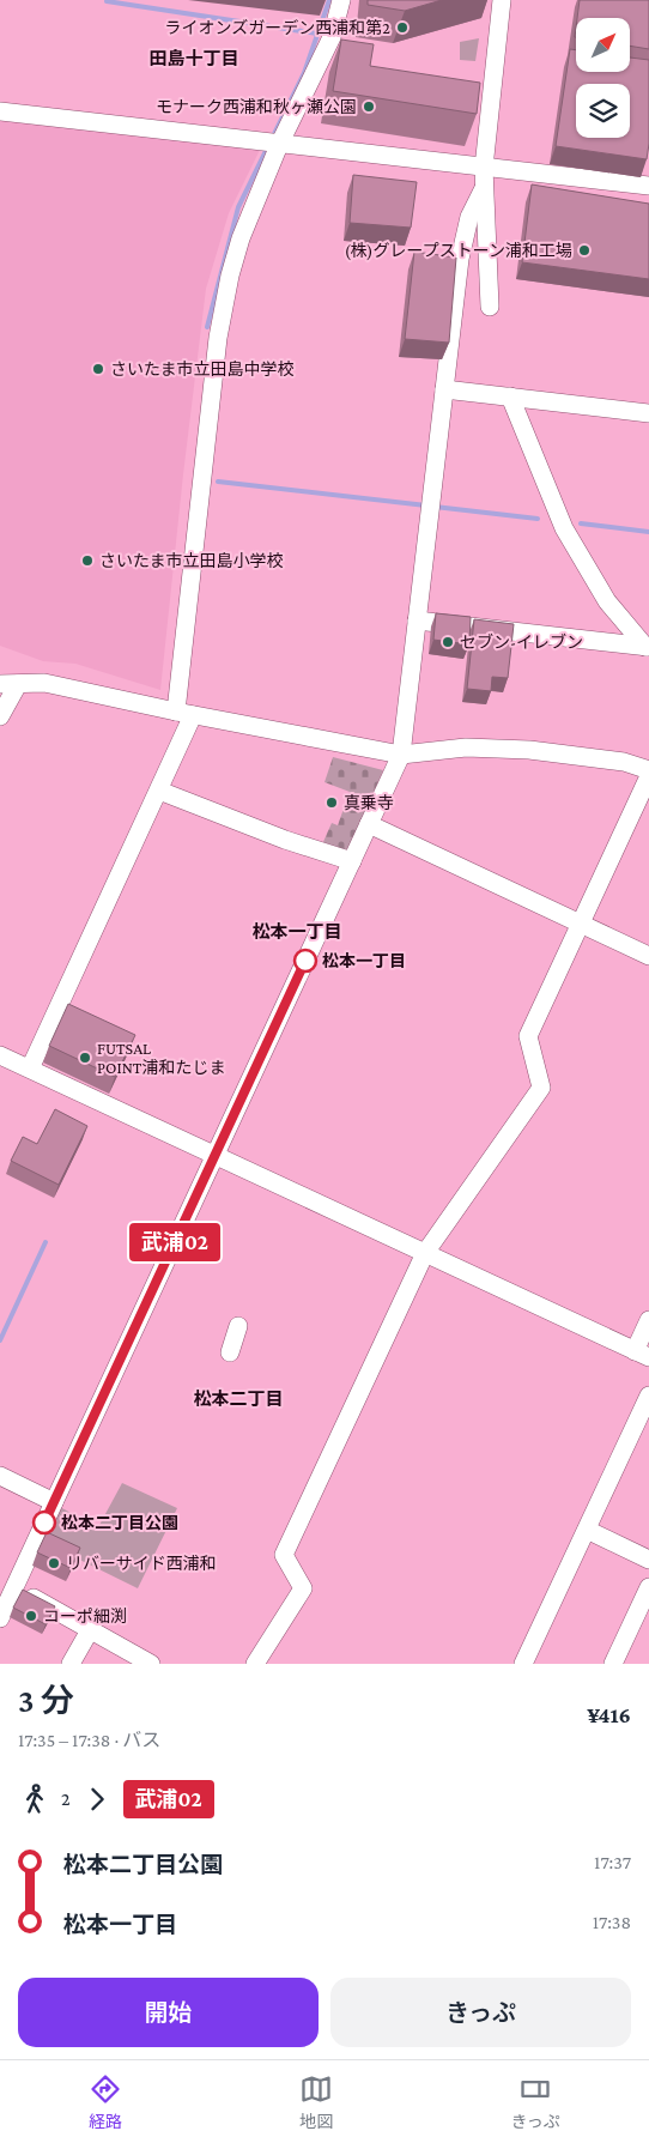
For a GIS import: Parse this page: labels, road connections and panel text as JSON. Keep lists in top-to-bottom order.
{
  "districts": ["田島十丁目", "松本一丁目", "松本二丁目"],
  "places": [
    "ライオンズガーデン西浦和第2",
    "モナーク西浦和秋ヶ瀬公園",
    "(株)グレープストーン浦和工場",
    "さいたま市立田島中学校",
    "さいたま市立田島小学校",
    "セブン-イレブン",
    "真乗寺",
    "松本一丁目",
    "FUTSAL POINT浦和たじま",
    "松本二丁目公園",
    "リバーサイド西浦和",
    "コーポ細渕"
  ],
  "lines": ["bus line 武浦02"],
  "north": "top right",
  "page": {
    "on_map": "武浦02",
    "heading": ["3 分", "17:35 – 17:38 · バス", "¥416"],
    "legs": ["2", "武浦02"],
    "list": [
      {
        "name": "松本二丁目公園",
        "value": "17:37"
      },
      {
        "name": "松本一丁目",
        "value": "17:38"
      }
    ],
    "buttons": ["開始", "きっぷ"],
    "tabs": ["経路", "地図", "きっぷ"]
  }
}
